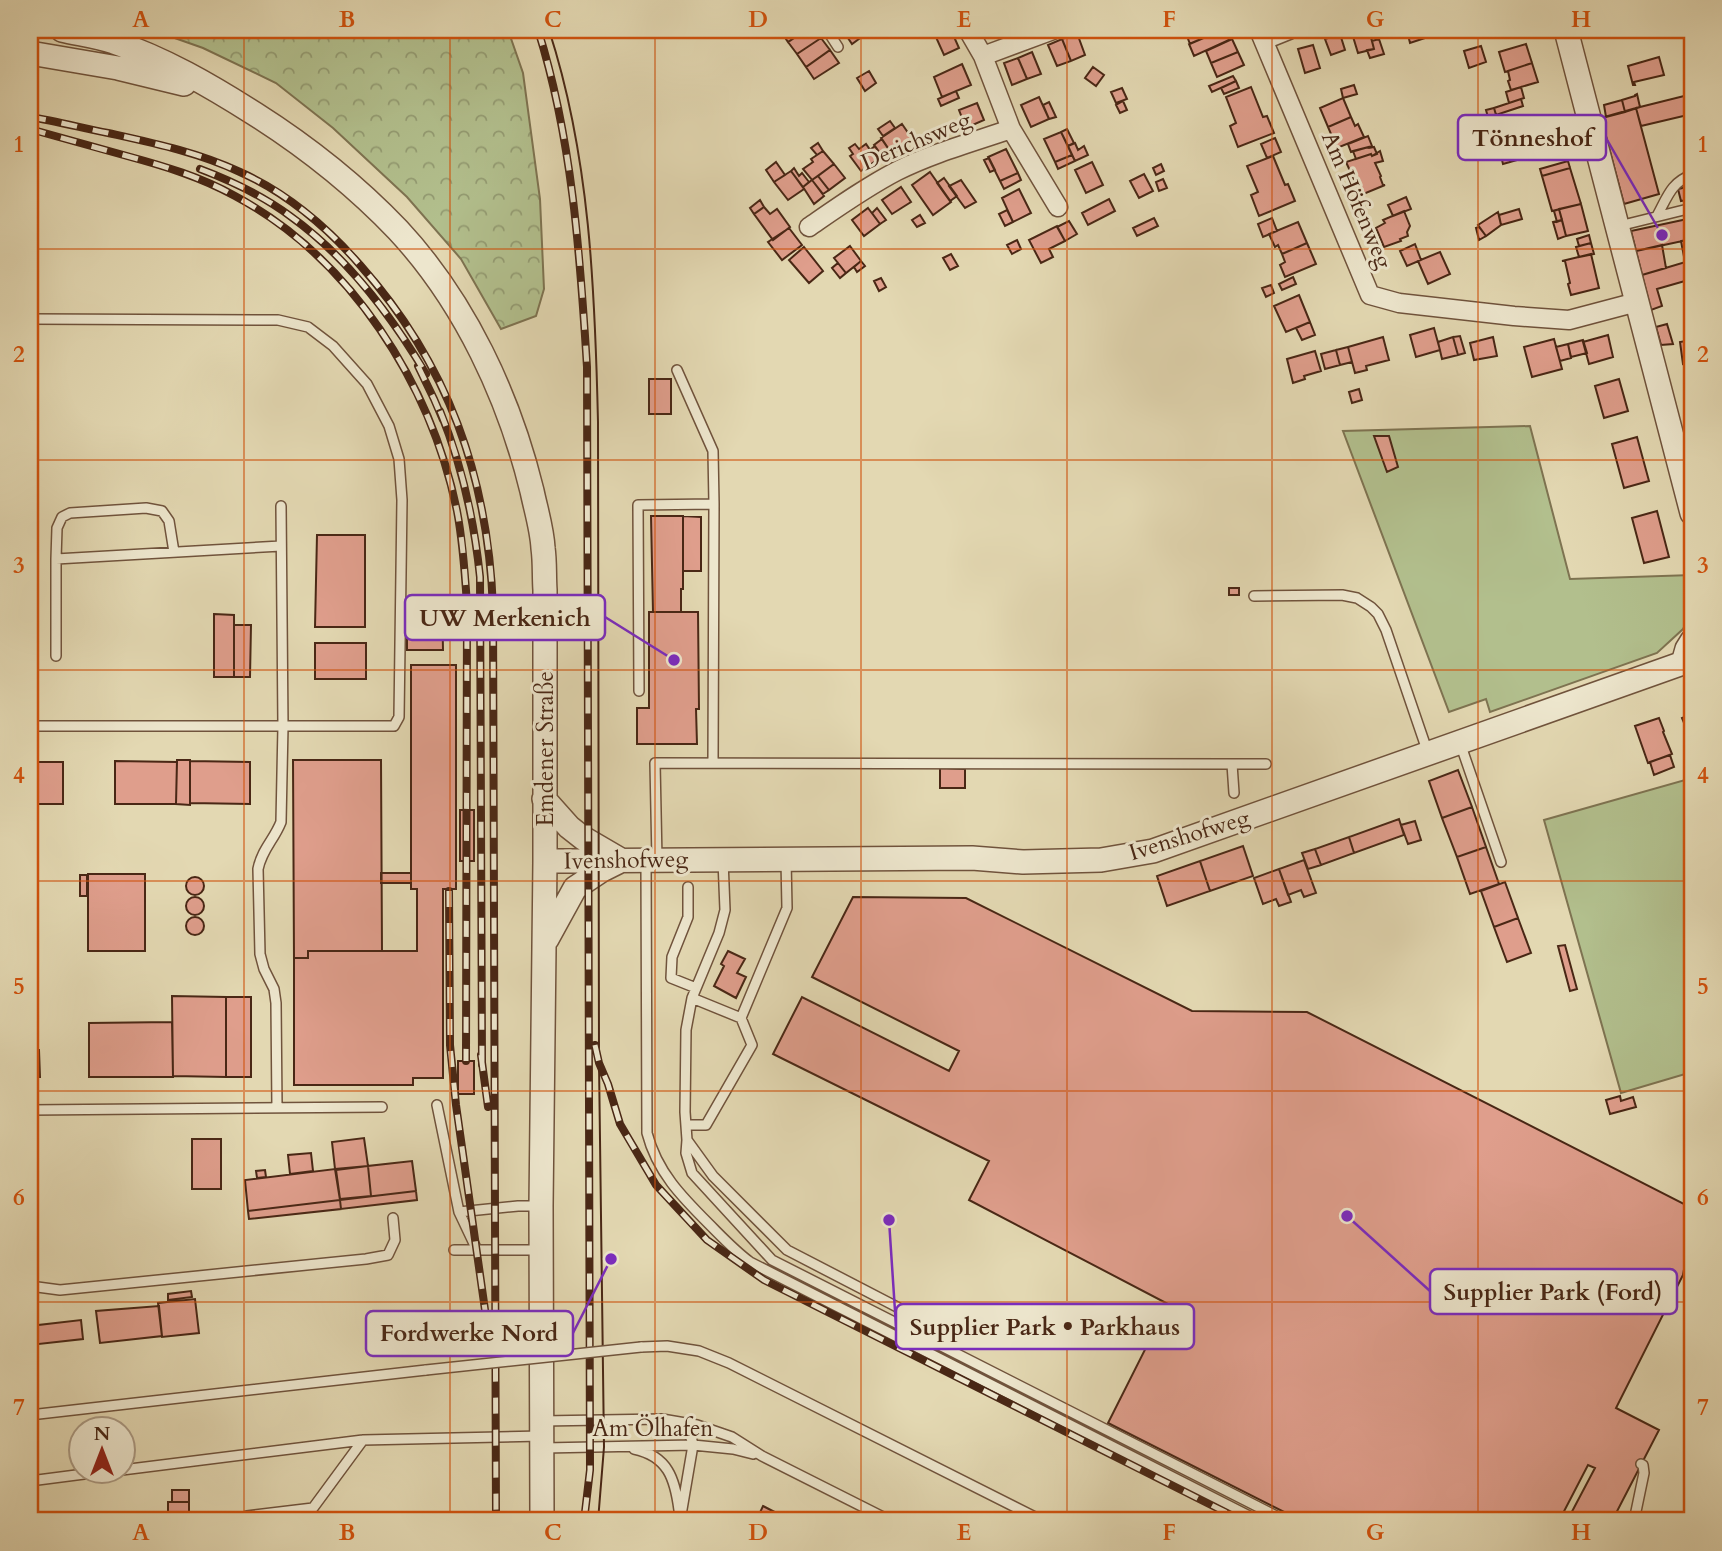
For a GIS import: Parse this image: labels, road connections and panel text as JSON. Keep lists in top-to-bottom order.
{
  "streets": {
    "street": [
      "Derichsweg",
      "Am Höfenweg",
      "Emdener Straße",
      "Ivenshofweg"
    ],
    "lane": ["Am Ölhafen"]
  },
  "crossings": [
    ["Emdener Straße", "Ivenshofweg"],
    ["Emdener Straße", "Am Ölhafen"]
  ],
  "places": [
    "Tönneshof",
    "UW Merkenich",
    "Supplier Park (Ford)",
    "Supplier Park • Parkhaus",
    "Fordwerke Nord"
  ],
  "north": "top",
  "grid": {
    "columns": [
      "A",
      "B",
      "C",
      "D",
      "E",
      "F",
      "G",
      "H"
    ],
    "rows": [
      "1",
      "2",
      "3",
      "4",
      "5",
      "6",
      "7"
    ]
  }
}
